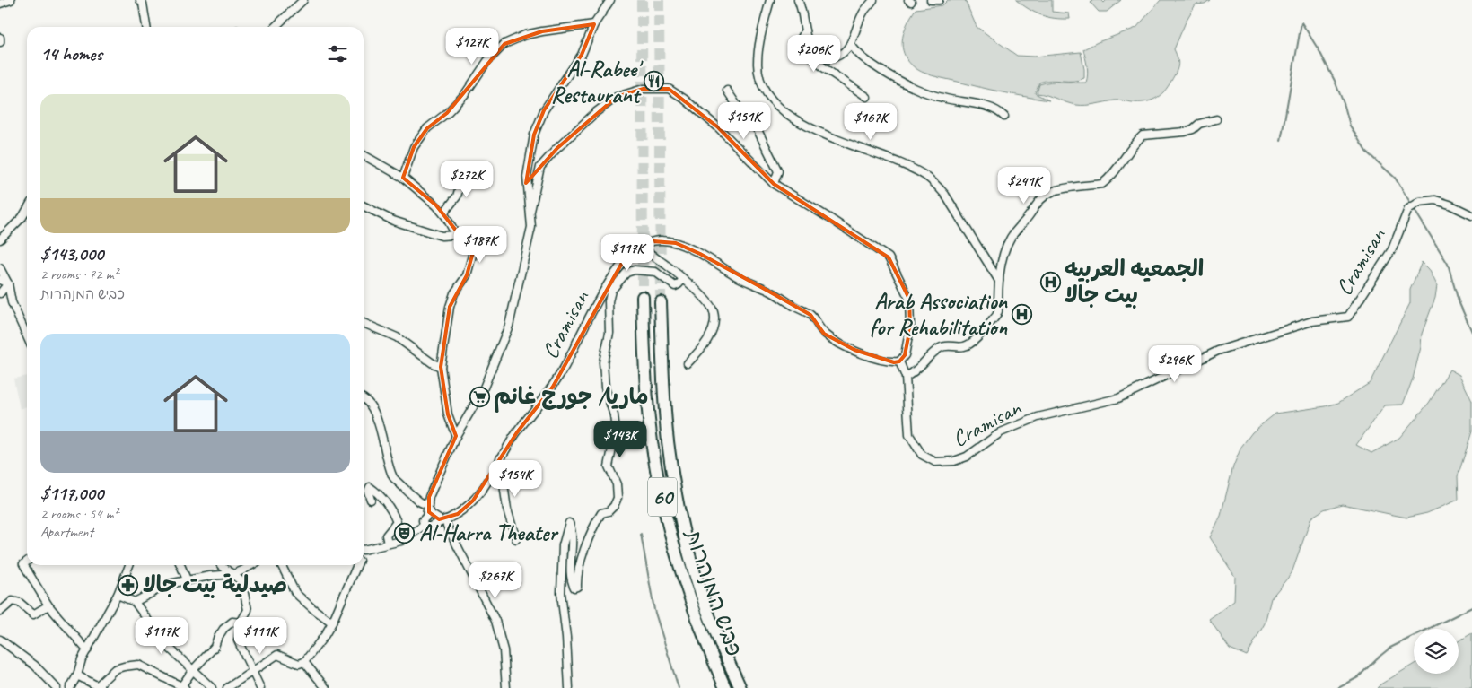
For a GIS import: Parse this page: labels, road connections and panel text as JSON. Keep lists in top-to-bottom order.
{
  "streets": {
    "highway": ["60", "כביש המנהרות"],
    "street": ["Cramisan"]
  },
  "places": {
    "restaurant": ["Al-Rabee' Restaurant"],
    "hospital": ["الجمعيه العربيه بيت جالا", "Arab Association for Rehabilitation"],
    "supermarket": ["ماريا/ جورج غانم"],
    "theatre": ["Al-Harra Theater"],
    "pharmacy": ["صيدلية بيت جالا"]
  },
  "page": {
    "heading": "14 homes",
    "price": [
      "$127K",
      "$206K",
      "$151K",
      "$167K",
      "$272K",
      "$241K",
      "$187K",
      "$117K",
      "$296K",
      "$143K",
      "$154K",
      "$267K",
      "$117K",
      "$111K"
    ],
    "list": [
      {
        "name": "$143,000",
        "note": "2 rooms · 72 m² · כביש המנהרות"
      },
      {
        "name": "$117,000",
        "note": "2 rooms · 54 m² · Apartment"
      }
    ]
  }
}
